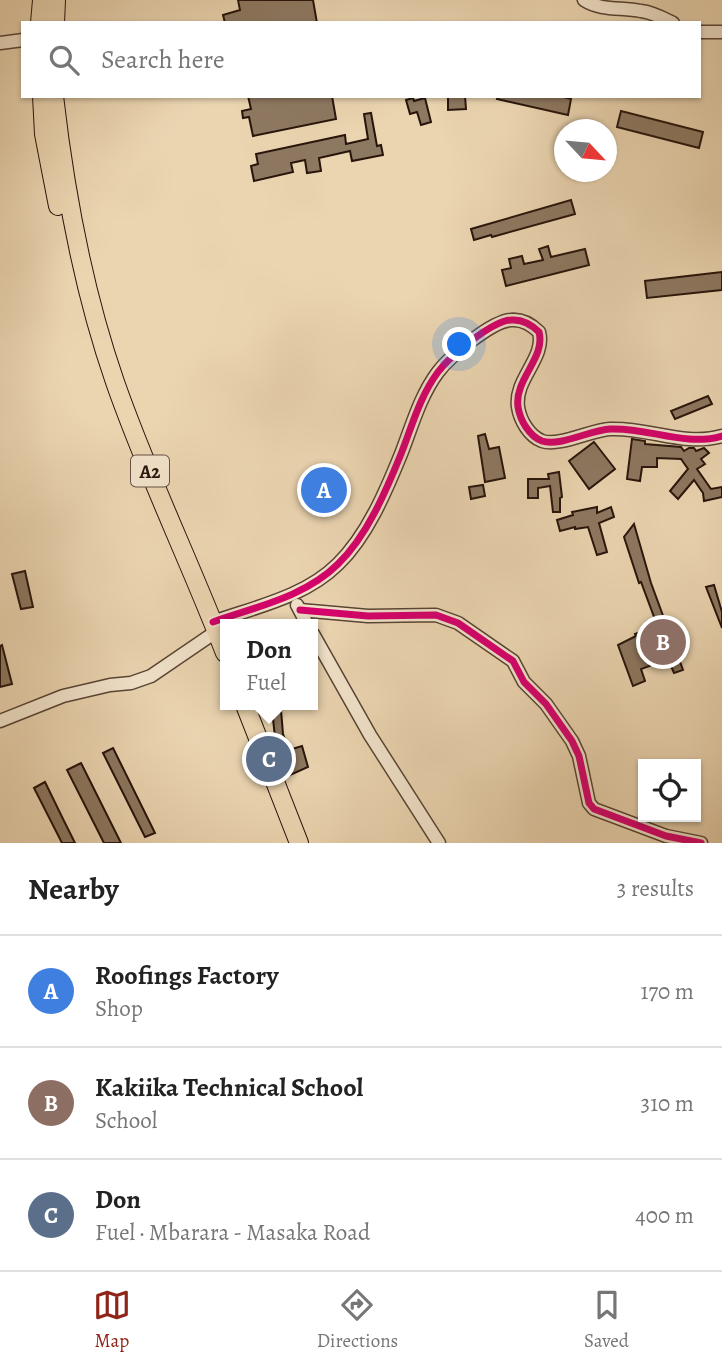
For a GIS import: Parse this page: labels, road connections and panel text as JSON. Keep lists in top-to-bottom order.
{
  "streets": {
    "highway": ["A2"]
  },
  "north": "bottom right",
  "page": {
    "search": "Search here",
    "pins": ["A", "B", "C"],
    "popup": ["Don", "Fuel"],
    "heading": ["Nearby", "3 results"],
    "list": [
      {
        "mark": "A",
        "name": "Roofings Factory",
        "note": "Shop",
        "value": "170 m"
      },
      {
        "mark": "B",
        "name": "Kakiika Technical School",
        "note": "School",
        "value": "310 m"
      },
      {
        "mark": "C",
        "name": "Don",
        "note": "Fuel · Mbarara - Masaka Road",
        "value": "400 m"
      }
    ],
    "nav": ["Map", "Directions", "Saved"]
  }
}
